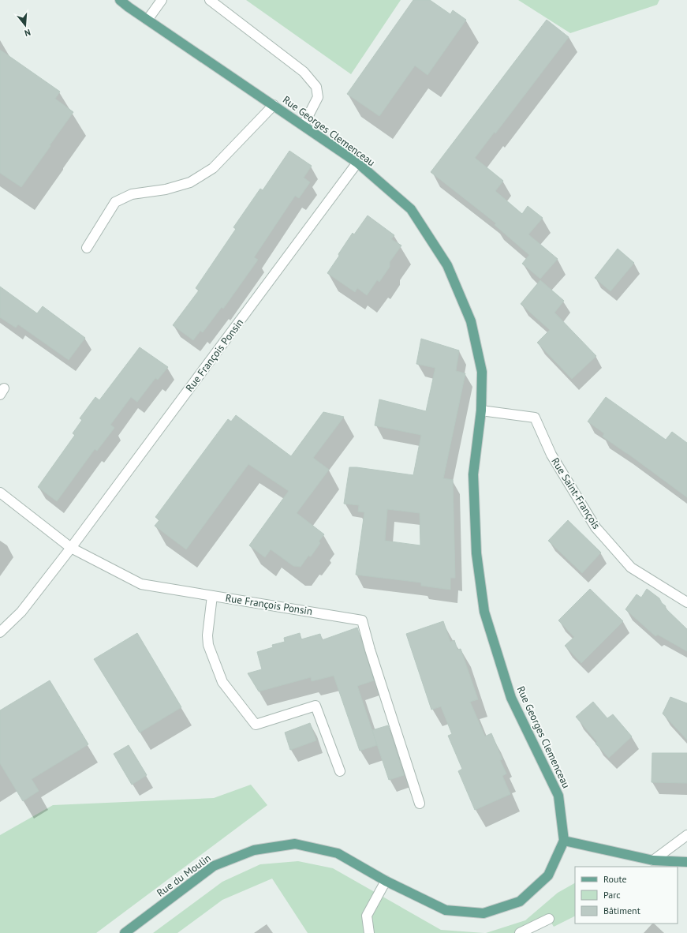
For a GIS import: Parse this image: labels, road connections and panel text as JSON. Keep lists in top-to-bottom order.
{
  "streets": {
    "main road": ["Rue Georges Clemenceau", "Rue du Moulin"],
    "street": ["Rue François Ponsin", "Rue Saint-François"]
  },
  "crossings": [
    ["Rue Georges Clemenceau", "Rue François Ponsin"],
    ["Rue Georges Clemenceau", "Rue Saint-François"],
    ["Rue Georges Clemenceau", "Rue du Moulin"]
  ],
  "legend": ["Route", "Parc", "Bâtiment"],
  "north": "bottom"
}
